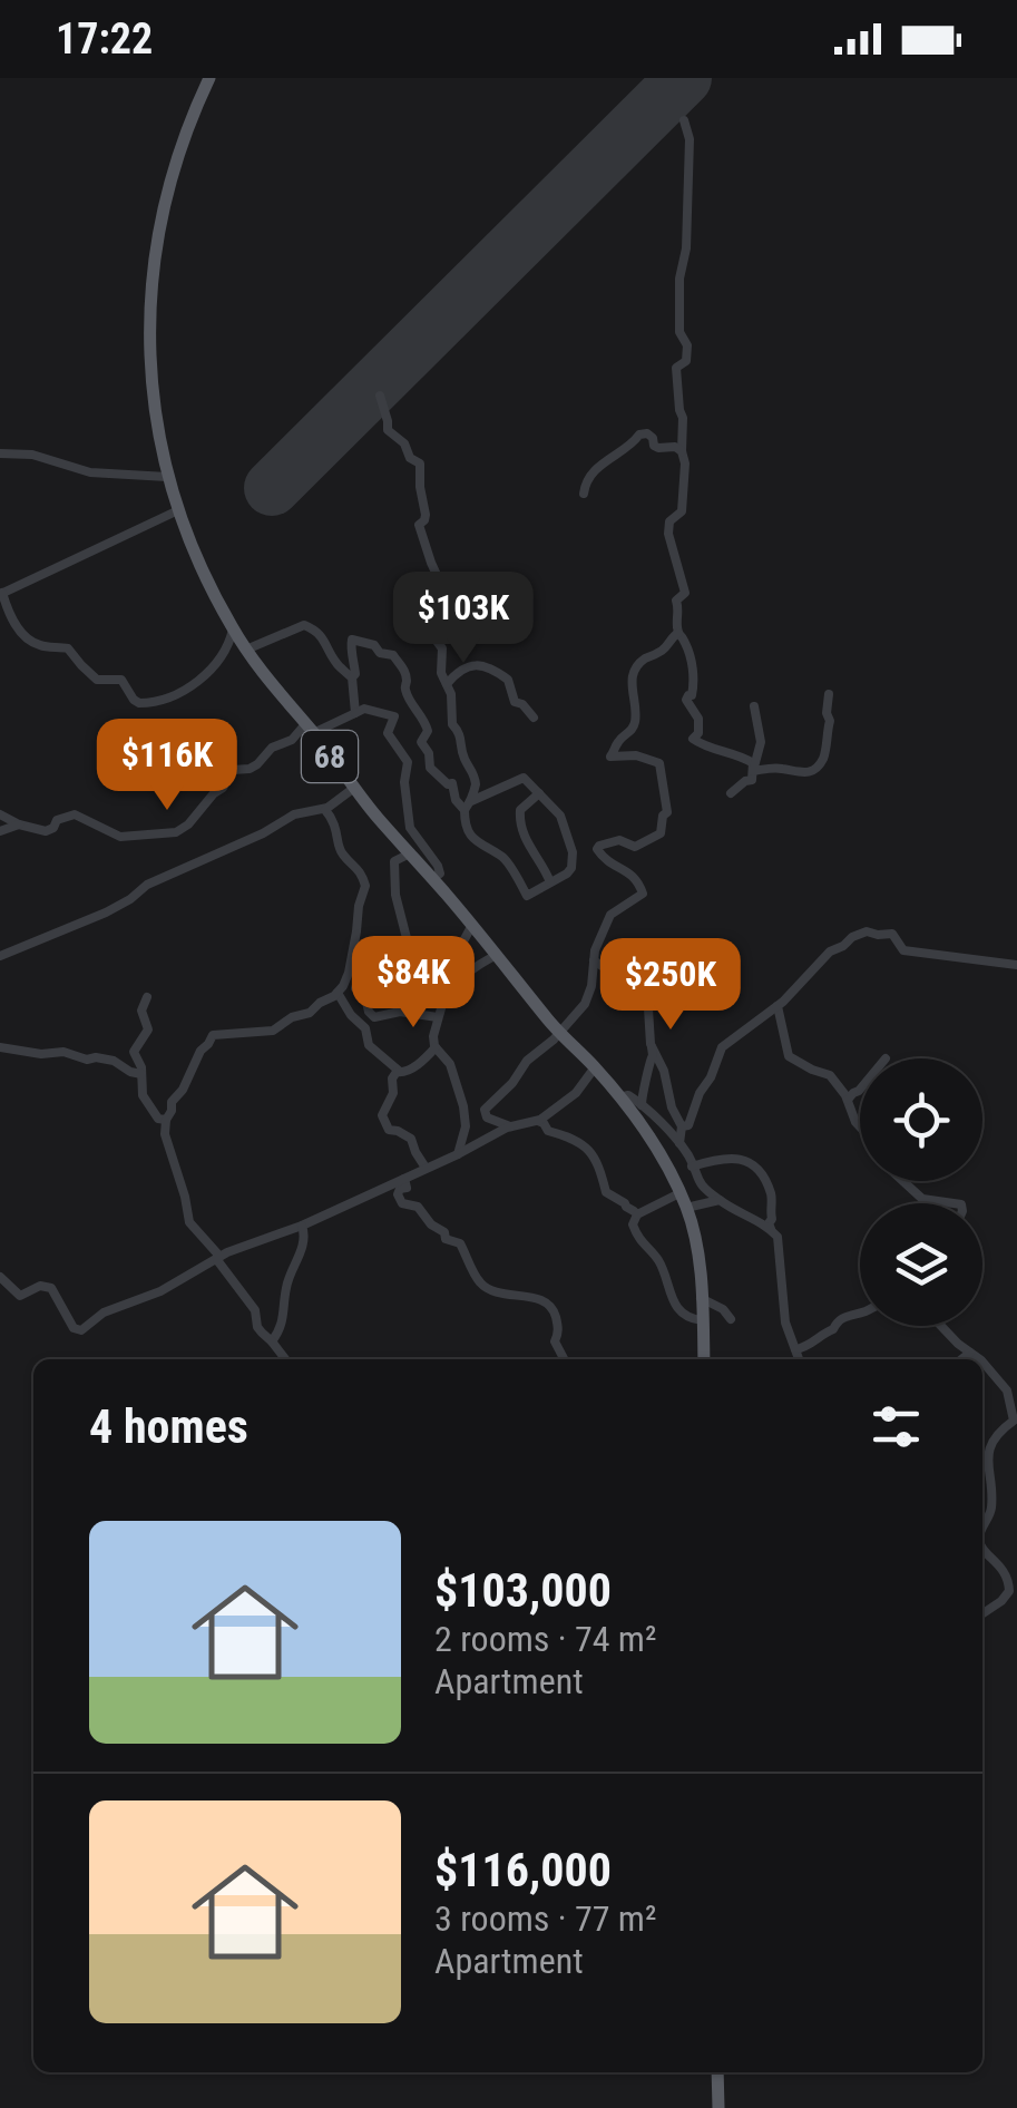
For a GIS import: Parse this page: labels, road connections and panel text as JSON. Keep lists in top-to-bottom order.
{
  "streets": {
    "main road": ["68"]
  },
  "page": {
    "status": "17:22",
    "price": [
      "$103K",
      "$116K",
      "$84K",
      "$250K"
    ],
    "heading": "4 homes",
    "list": [
      {
        "name": "$103,000",
        "note": "2 rooms · 74 m² · Apartment"
      },
      {
        "name": "$116,000",
        "note": "3 rooms · 77 m² · Apartment"
      }
    ]
  }
}
